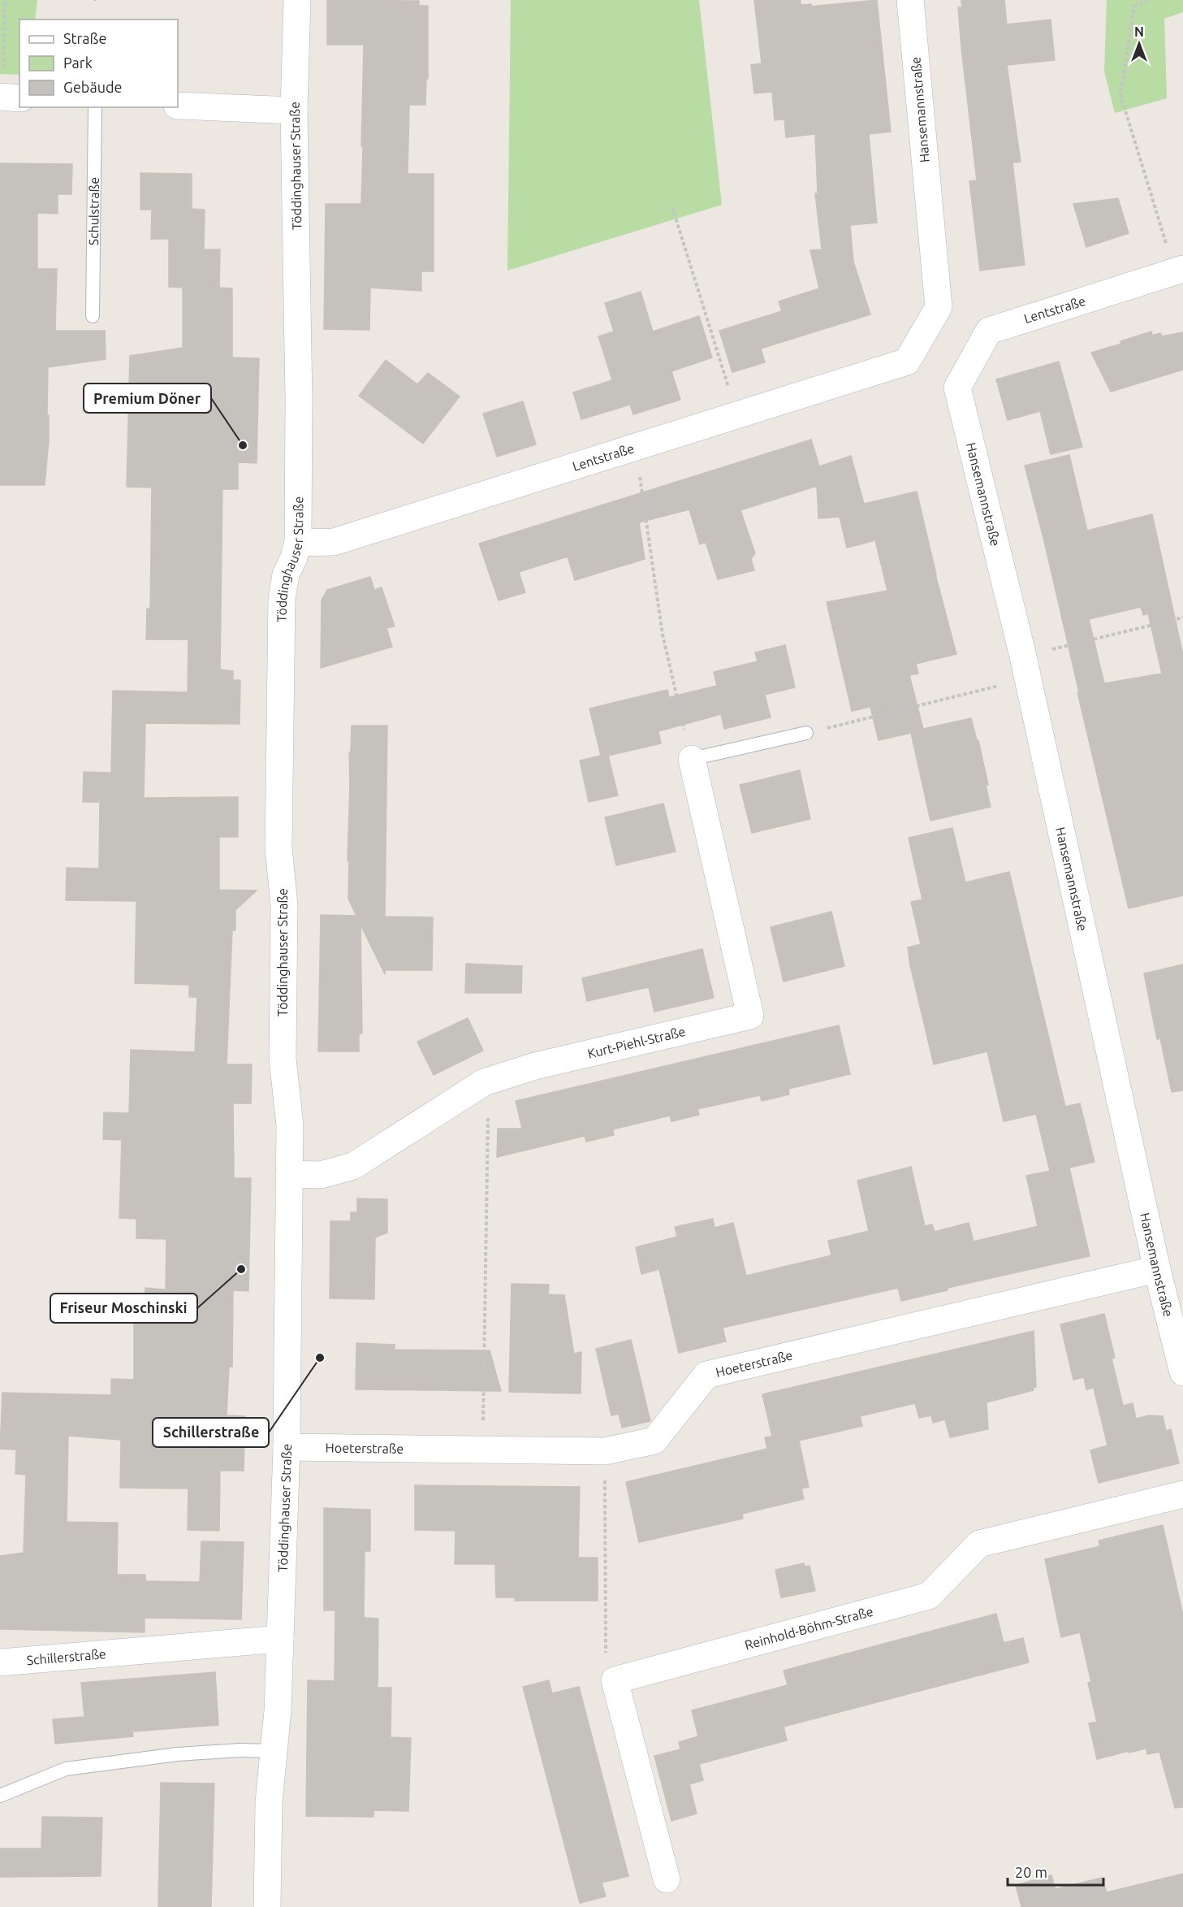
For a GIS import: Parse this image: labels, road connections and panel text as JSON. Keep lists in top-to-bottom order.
{
  "streets": {
    "street": [
      "Hansemannstraße",
      "Töddinghauser Straße",
      "Lentstraße",
      "Kurt-Piehl-Straße",
      "Hoeterstraße",
      "Reinhold-Böhm-Straße",
      "Schillerstraße"
    ],
    "lane": ["Schulstraße"]
  },
  "crossings": [
    ["Hansemannstraße", "Lentstraße"],
    ["Hansemannstraße", "Hoeterstraße"],
    ["Töddinghauser Straße", "Lentstraße"],
    ["Töddinghauser Straße", "Kurt-Piehl-Straße"],
    ["Töddinghauser Straße", "Hoeterstraße"],
    ["Töddinghauser Straße", "Schillerstraße"]
  ],
  "places": ["Premium Döner", "Friseur Moschinski", "Schillerstraße"],
  "legend": ["Straße", "Park", "Gebäude"],
  "scale_bar": "20 m",
  "north": "top"
}
